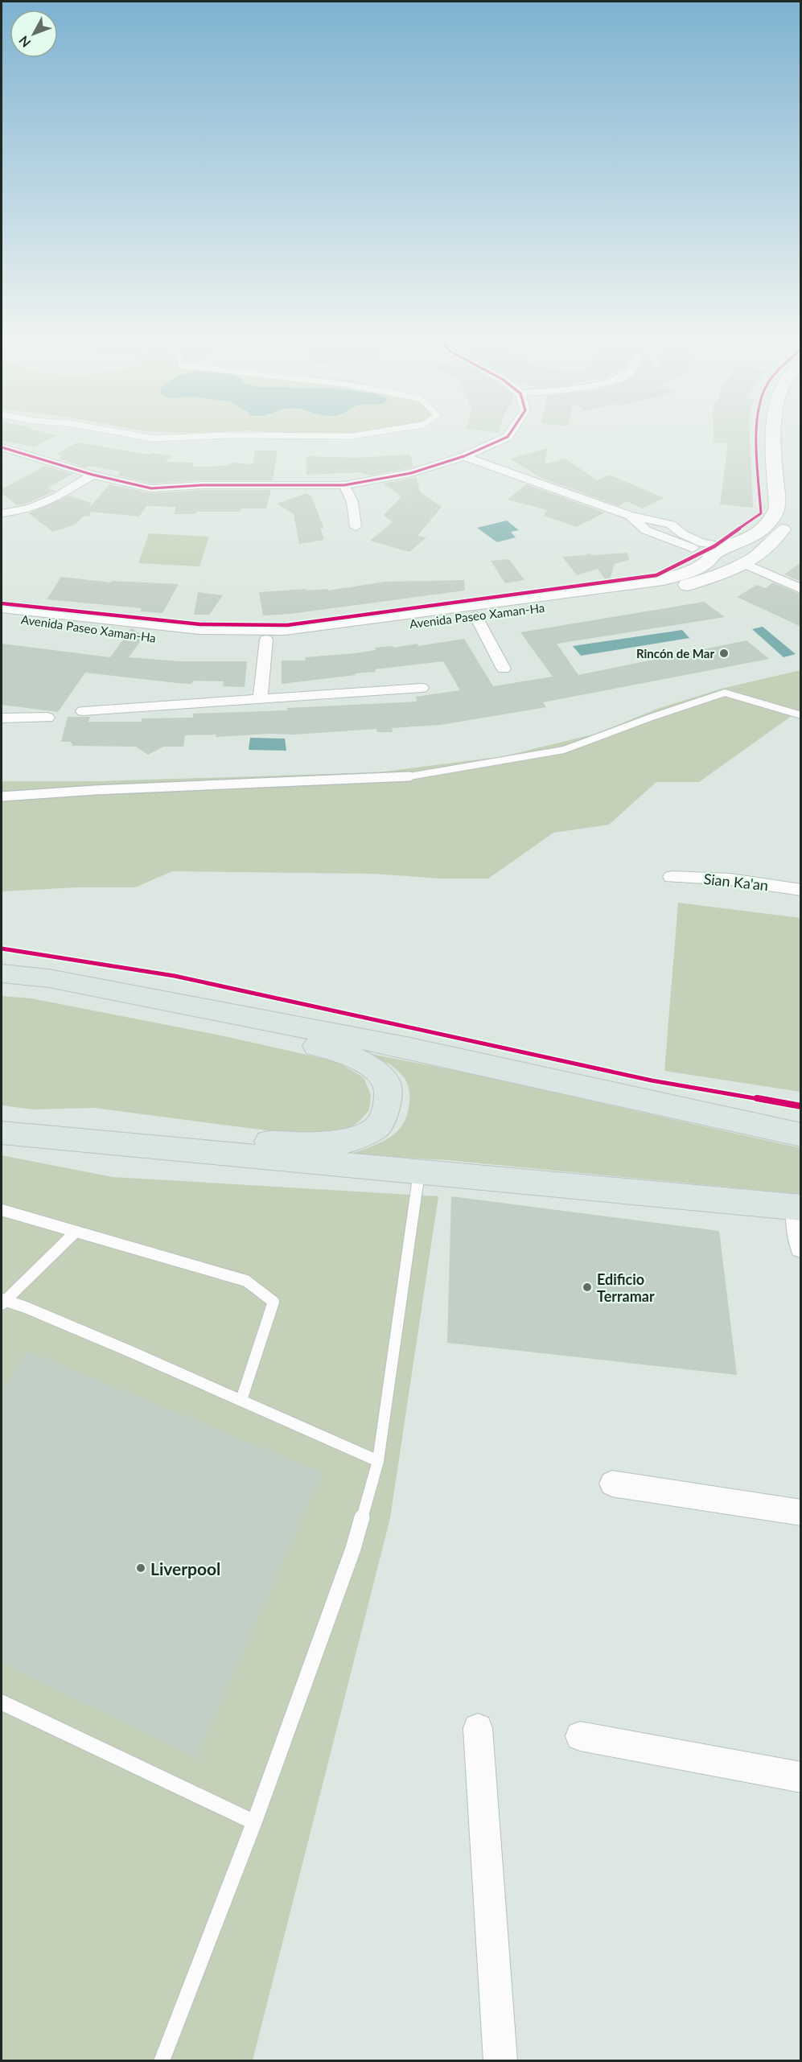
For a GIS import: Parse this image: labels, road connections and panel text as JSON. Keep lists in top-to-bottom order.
{
  "streets": {
    "main road": ["Avenida Paseo Xaman-Ha"],
    "street": ["Sian Ka'an"]
  },
  "places": ["Rincón de Mar", "Edificio Terramar", "Liverpool"],
  "north": "bottom left"
}
